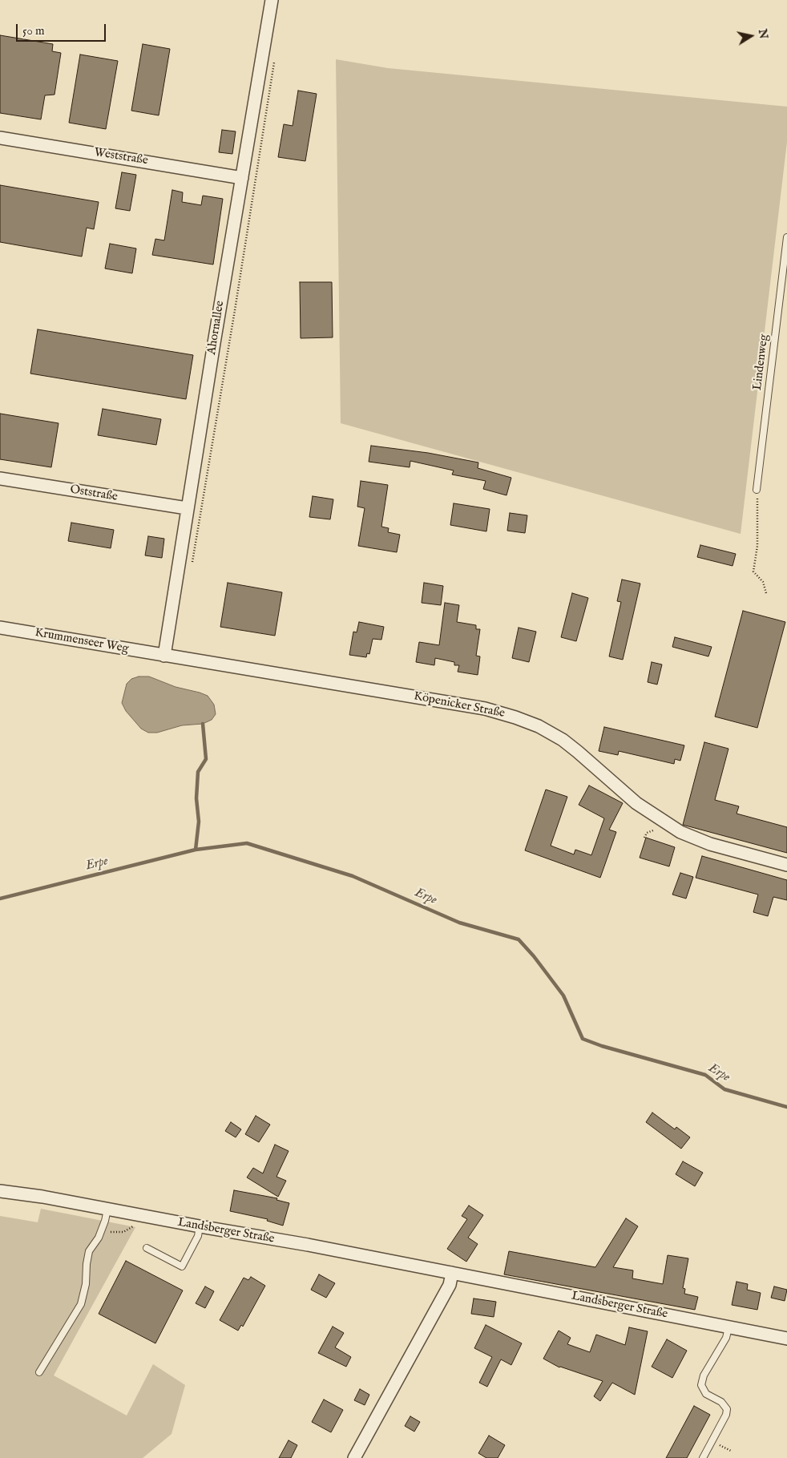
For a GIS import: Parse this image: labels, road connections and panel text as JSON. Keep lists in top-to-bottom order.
{
  "streets": {
    "street": [
      "Weststraße",
      "Ahornallee",
      "Oststraße",
      "Krummenseer Weg",
      "Köpenicker Straße",
      "Landsberger Straße"
    ],
    "lane": ["Lindenweg"]
  },
  "crossings": [
    ["Weststraße", "Ahornallee"],
    ["Ahornallee", "Oststraße"],
    ["Ahornallee", "Krummenseer Weg"],
    ["Ahornallee", "Köpenicker Straße"],
    ["Krummenseer Weg", "Köpenicker Straße"]
  ],
  "water": ["Erpe"],
  "scale_bar": "50 m",
  "north": "right"
}
